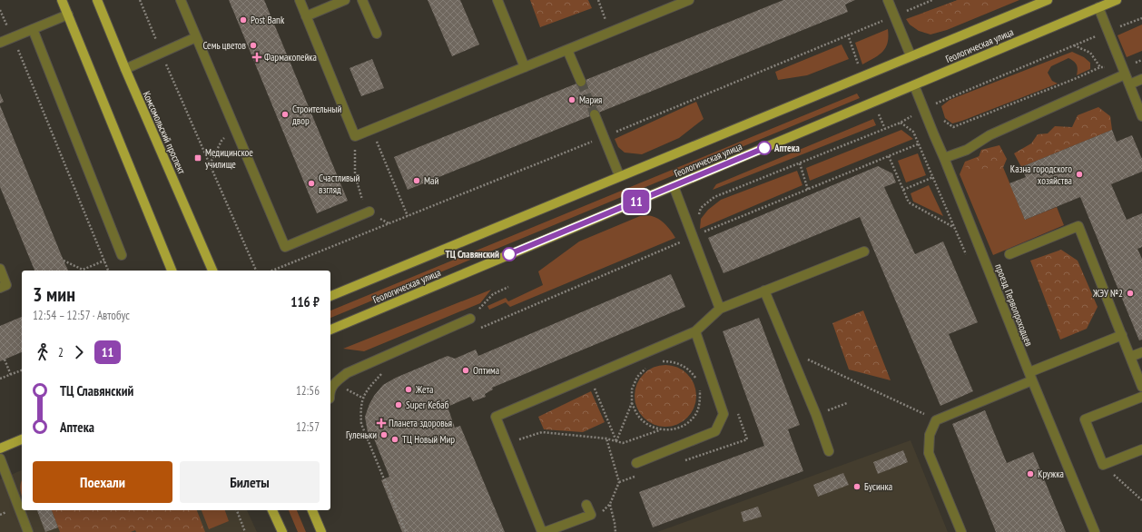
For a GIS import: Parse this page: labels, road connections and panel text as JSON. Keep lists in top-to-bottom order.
{
  "streets": {
    "main road": ["Геологическая улица", "Комсомольский проспект"],
    "street": ["проезд Первопроходцев"]
  },
  "crossings": [
    ["Геологическая улица", "проезд Первопроходцев"]
  ],
  "places": {
    "other": [
      "Post Bank",
      "Семь цветов",
      "Мария",
      "Строительный двор",
      "Аптека",
      "Казна городского хозяйства",
      "Май",
      "Счастливый взгляд",
      "ТЦ Славянский",
      "ЖЭУ №2",
      "Оптима",
      "Жета",
      "Super Кебаб",
      "Гуленьки",
      "ТЦ Новый Мир",
      "Кружка",
      "Бусинка"
    ],
    "health": ["Фармакопейка", "Планета здоровья"],
    "transit": ["Медицинское училище"]
  },
  "lines": ["bus line 11"],
  "page": {
    "on_map": "11",
    "heading": ["3 мин", "12:54 – 12:57 · Автобус", "116 ₽"],
    "legs": ["2", "11"],
    "list": [
      {
        "name": "ТЦ Славянский",
        "value": "12:56"
      },
      {
        "name": "Аптека",
        "value": "12:57"
      }
    ],
    "buttons": ["Поехали", "Билеты"]
  }
}
